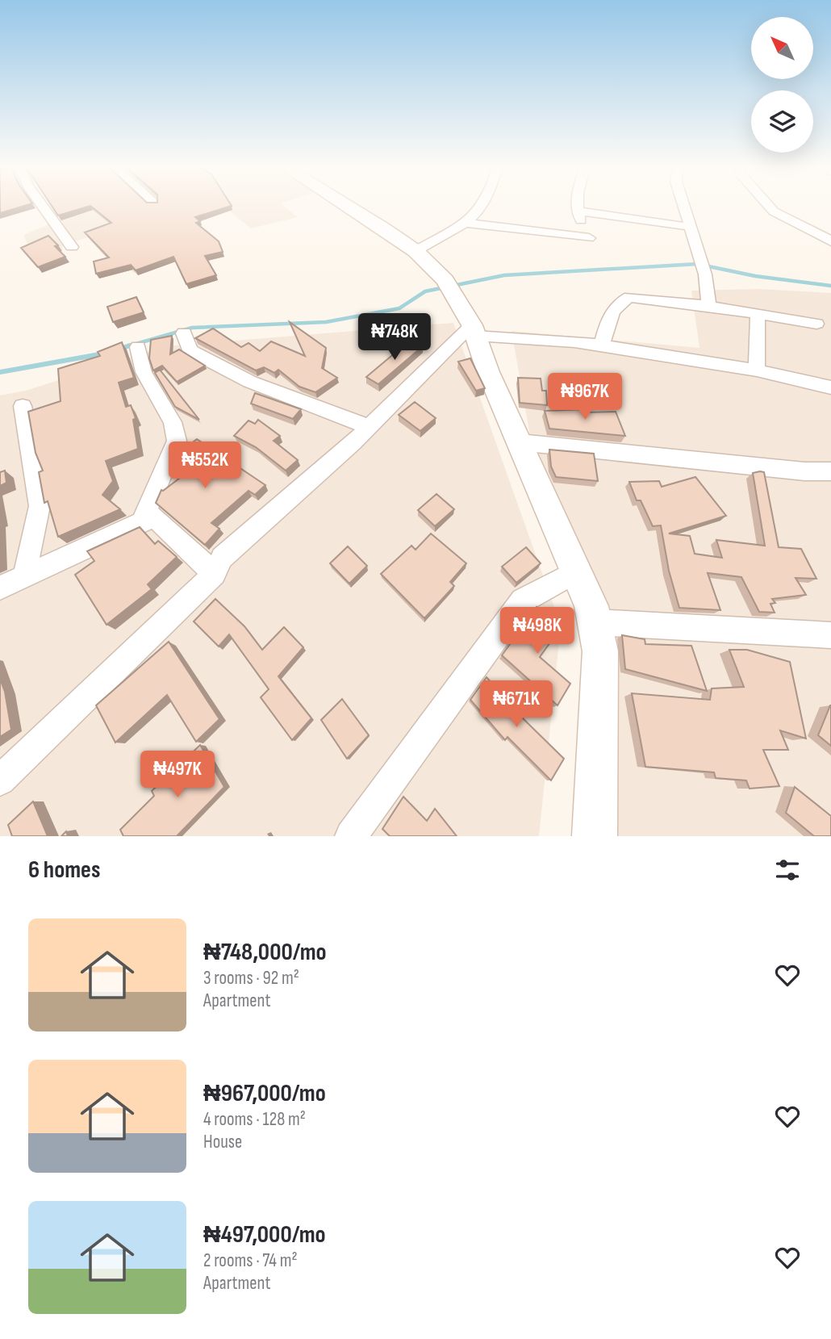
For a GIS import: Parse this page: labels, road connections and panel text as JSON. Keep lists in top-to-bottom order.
{
  "north": "top left",
  "page": {
    "price": [
      "₦748K",
      "₦967K",
      "₦552K",
      "₦498K",
      "₦671K",
      "₦497K"
    ],
    "heading": "6 homes",
    "list": [
      {
        "name": "₦748,000/mo",
        "note": "3 rooms · 92 m² · Apartment"
      },
      {
        "name": "₦967,000/mo",
        "note": "4 rooms · 128 m² · House"
      },
      {
        "name": "₦497,000/mo",
        "note": "2 rooms · 74 m² · Apartment"
      }
    ]
  }
}
